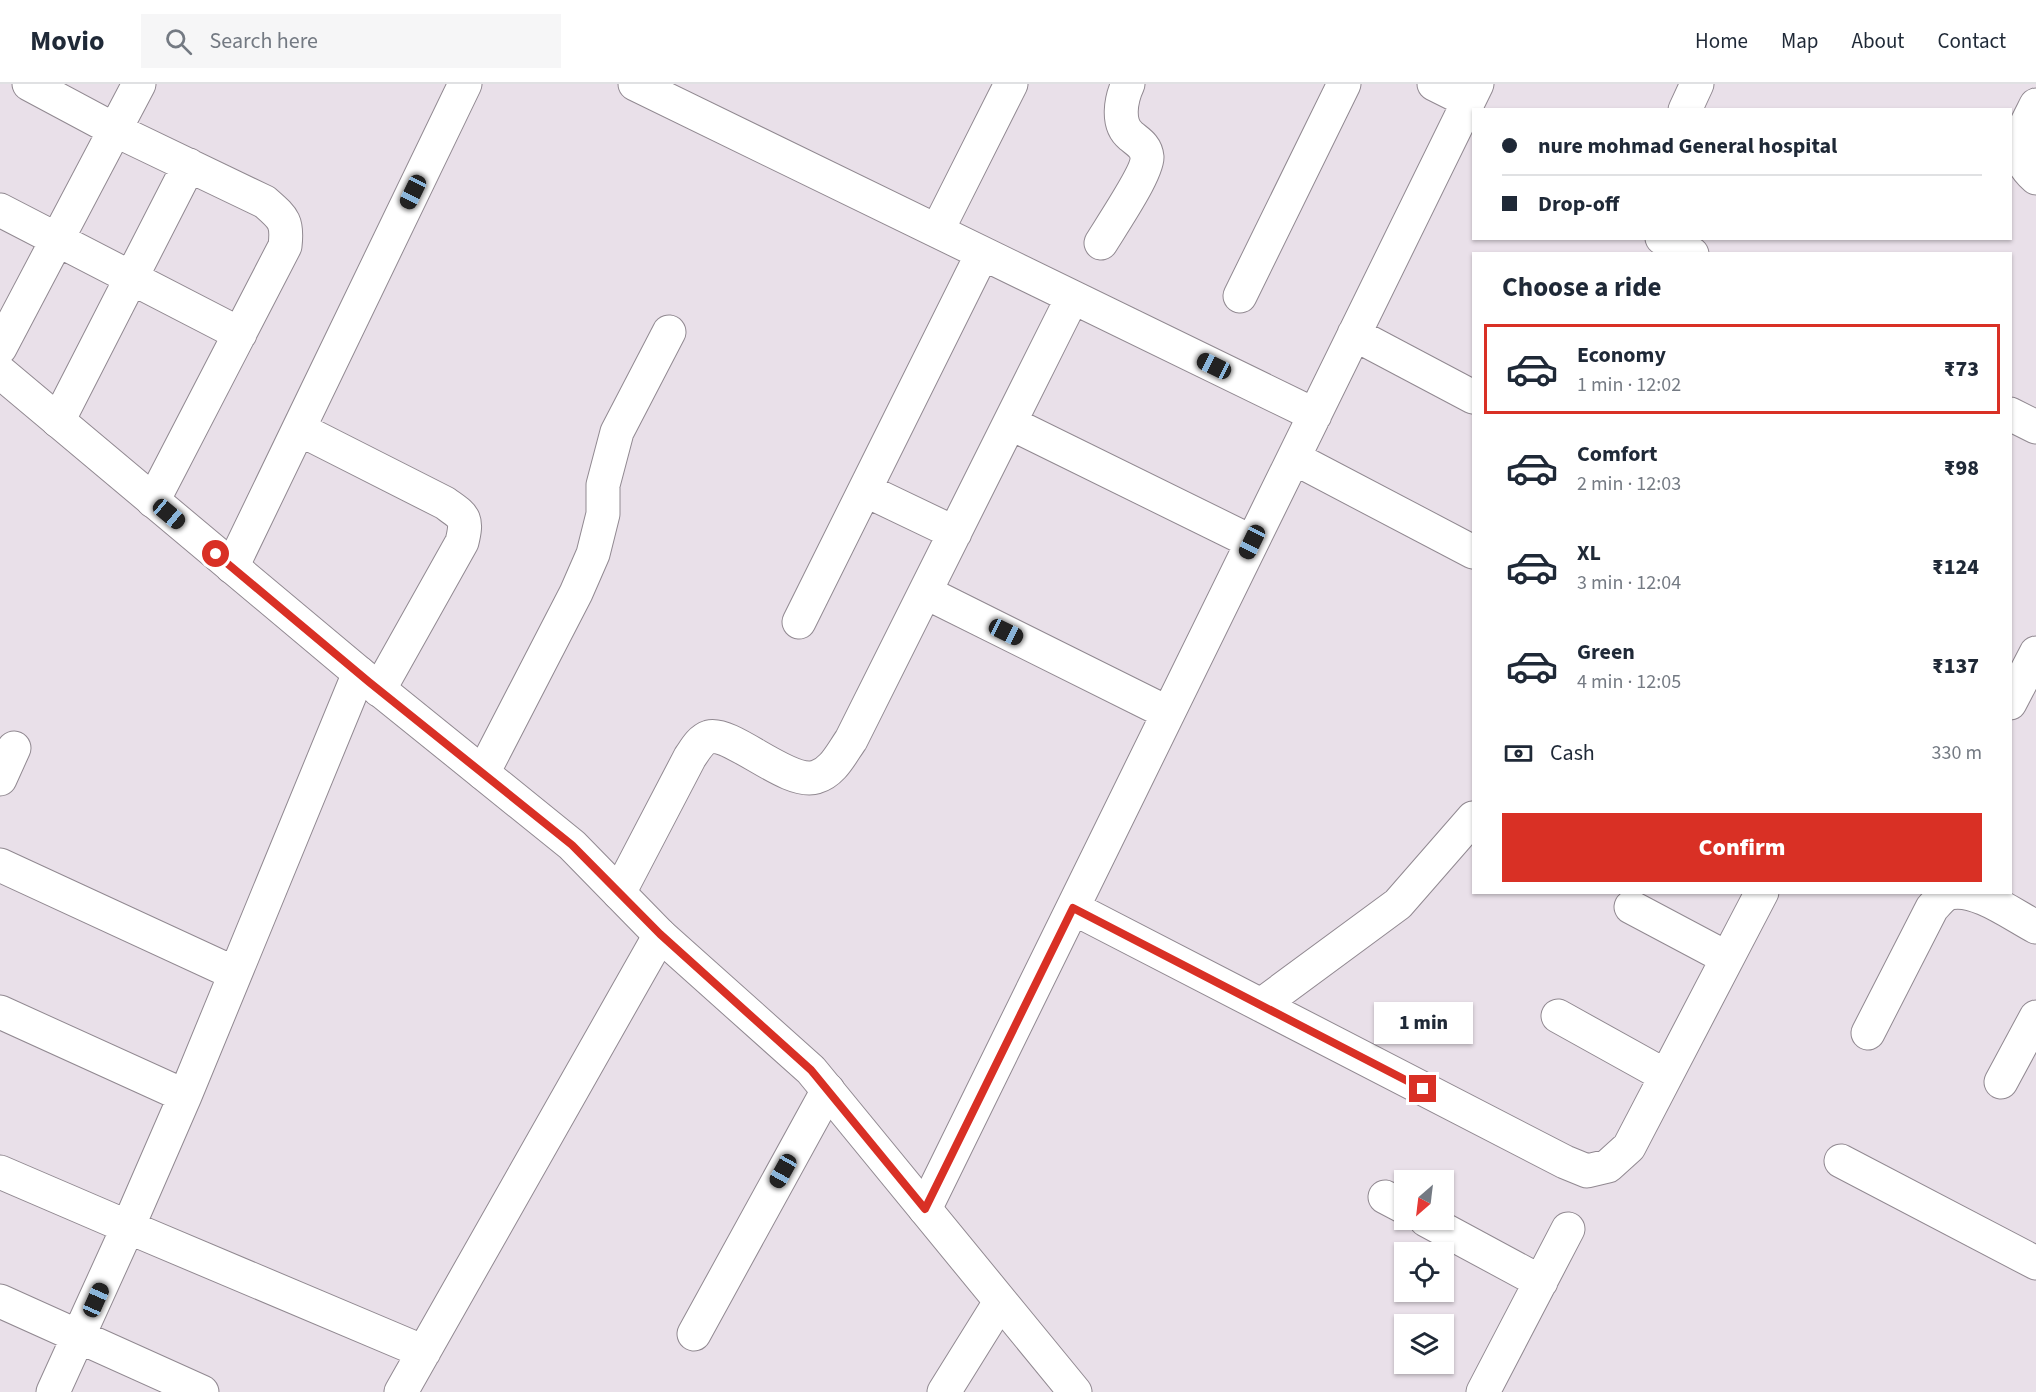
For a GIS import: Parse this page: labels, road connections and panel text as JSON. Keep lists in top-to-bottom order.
{
  "north": "bottom left",
  "page": {
    "header": "Movio",
    "search": "Search here",
    "nav": [
      "Home",
      "Map",
      "About",
      "Contact"
    ],
    "banner": ["nure mohmad General hospital", "Drop-off"],
    "heading": "Choose a ride",
    "list": [
      {
        "name": "Economy",
        "note": "1 min · 12:02",
        "value": "₹73"
      },
      {
        "name": "Comfort",
        "note": "2 min · 12:03",
        "value": "₹98"
      },
      {
        "name": "XL",
        "note": "3 min · 12:04",
        "value": "₹124"
      },
      {
        "name": "Green",
        "note": "4 min · 12:05",
        "value": "₹137"
      }
    ],
    "pay": ["Cash", "330 m"],
    "buttons": "Confirm",
    "bubble": "1 min"
  }
}
